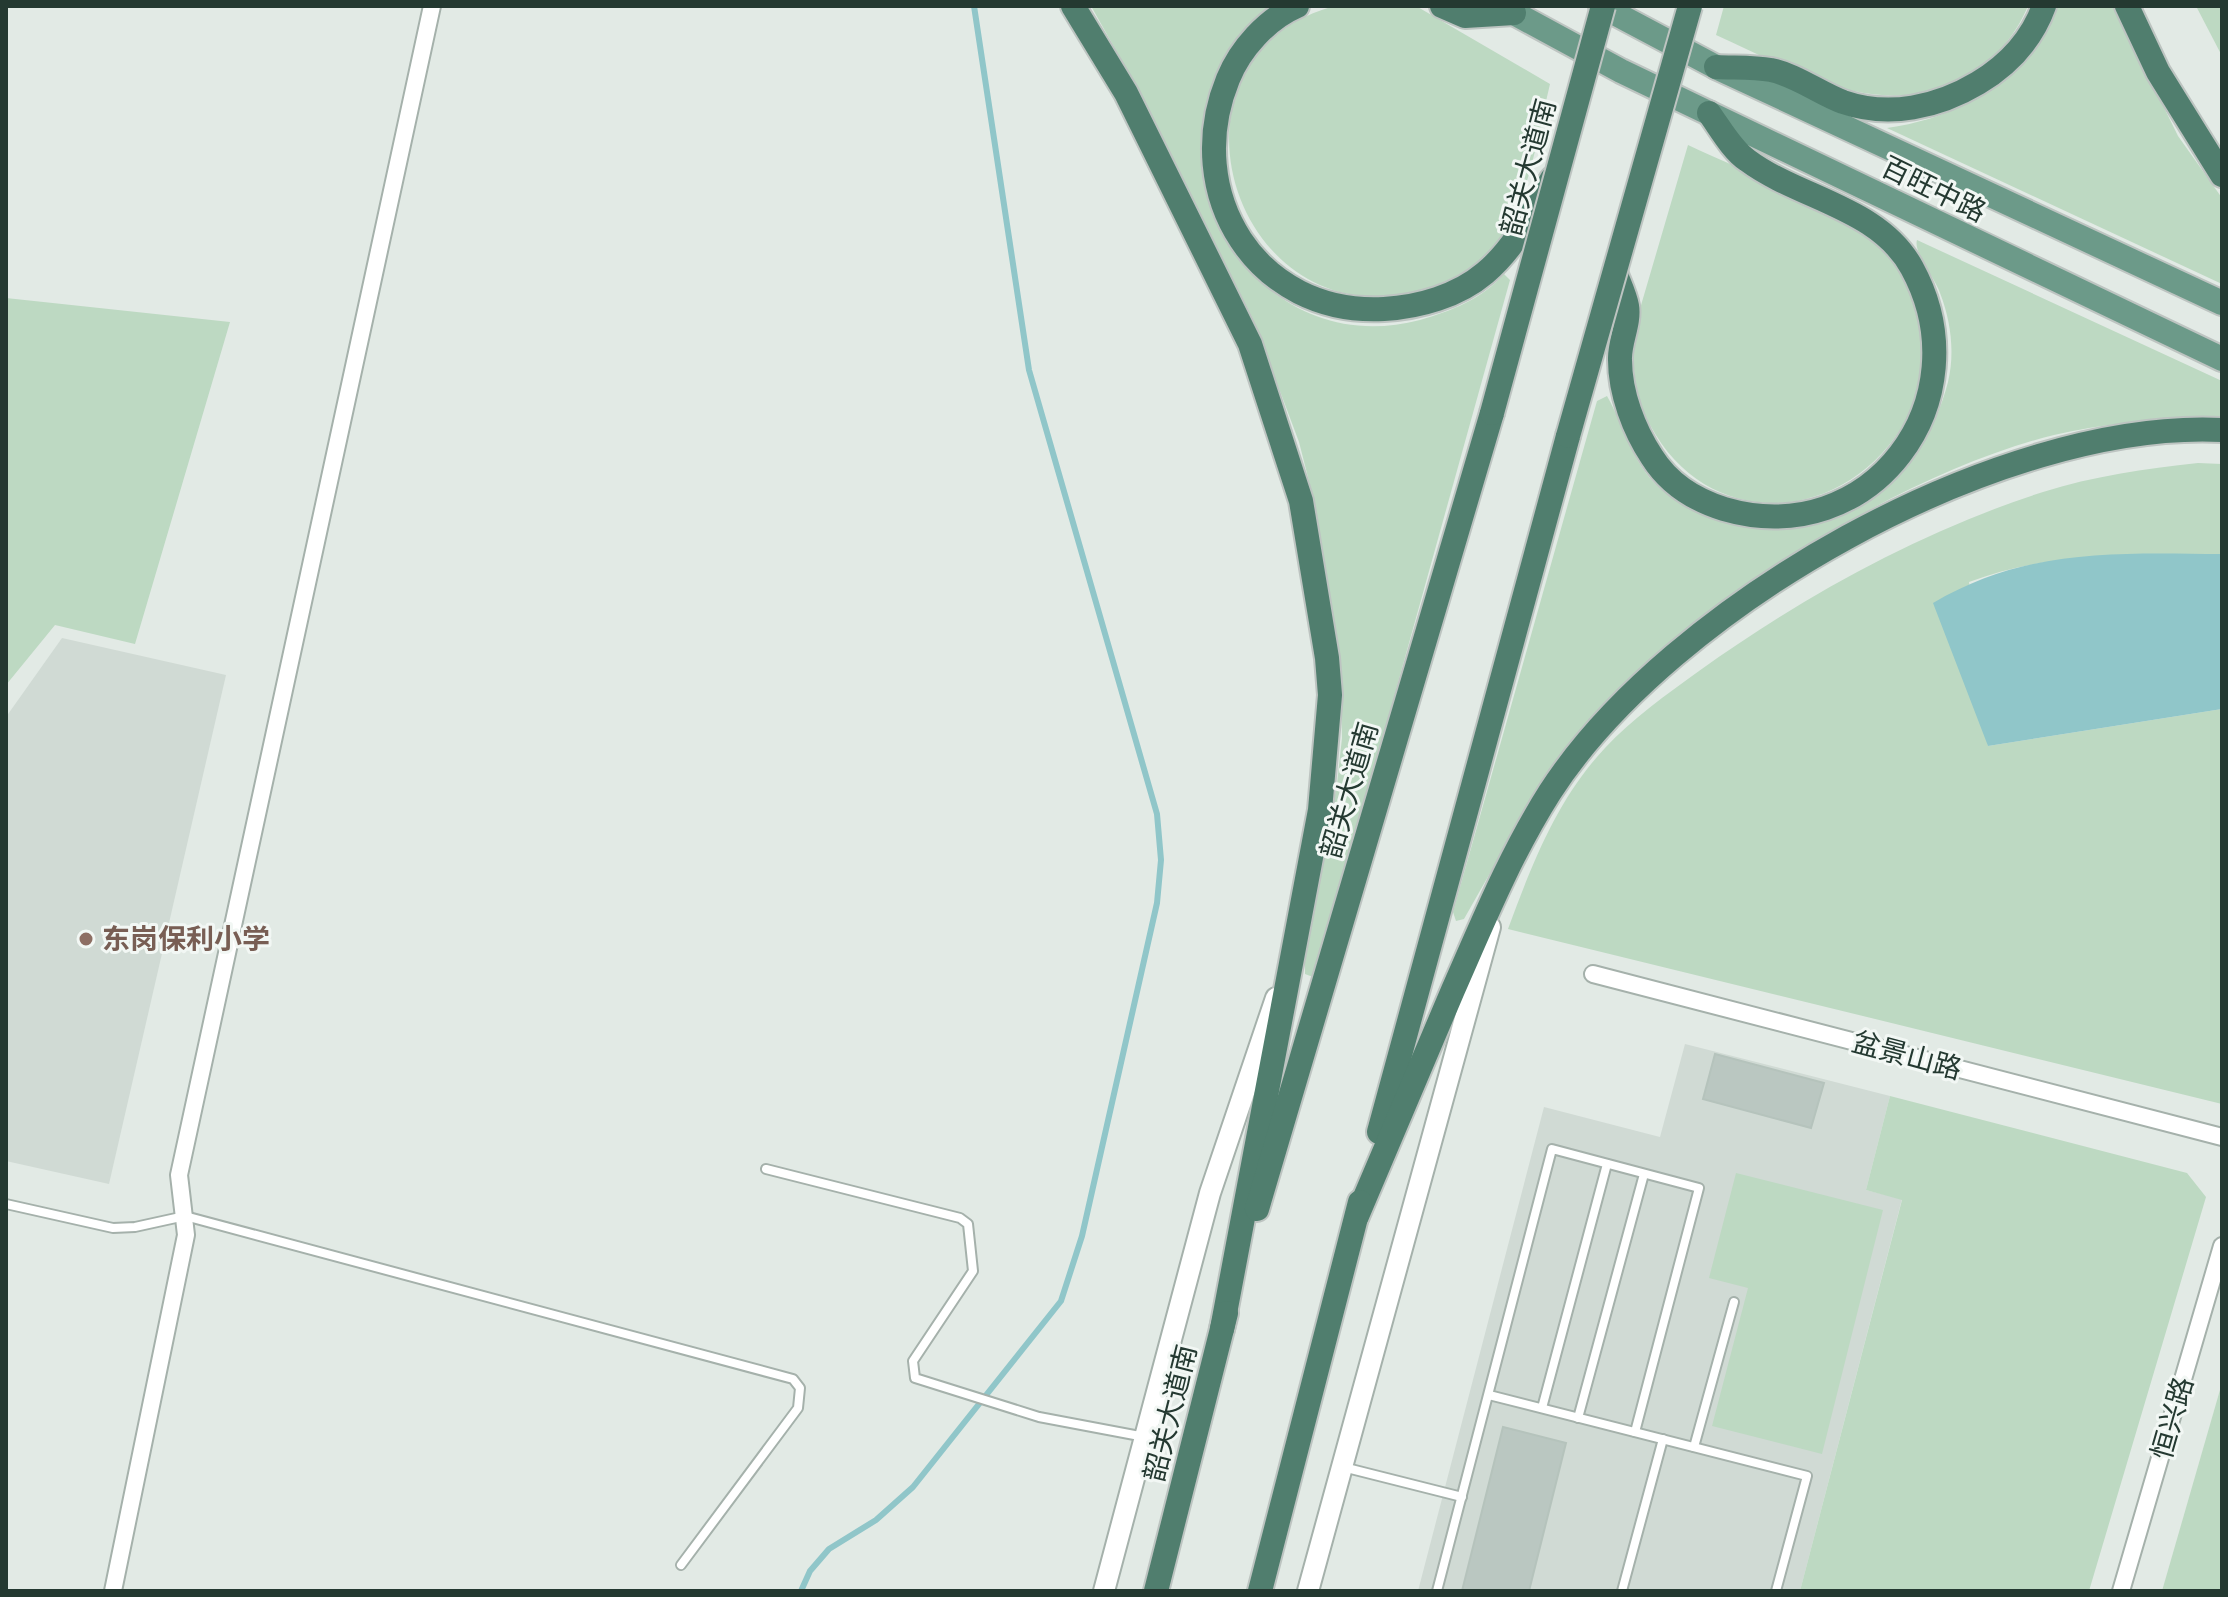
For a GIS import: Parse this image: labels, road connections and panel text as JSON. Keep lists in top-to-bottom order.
{
  "streets": {
    "highway": ["韶关大道南"],
    "main road": ["百旺中路"],
    "street": ["盆景山路", "恒兴路"]
  },
  "crossings": [
    ["韶关大道南", "百旺中路"]
  ],
  "places": ["东岗保利小学"]
}
